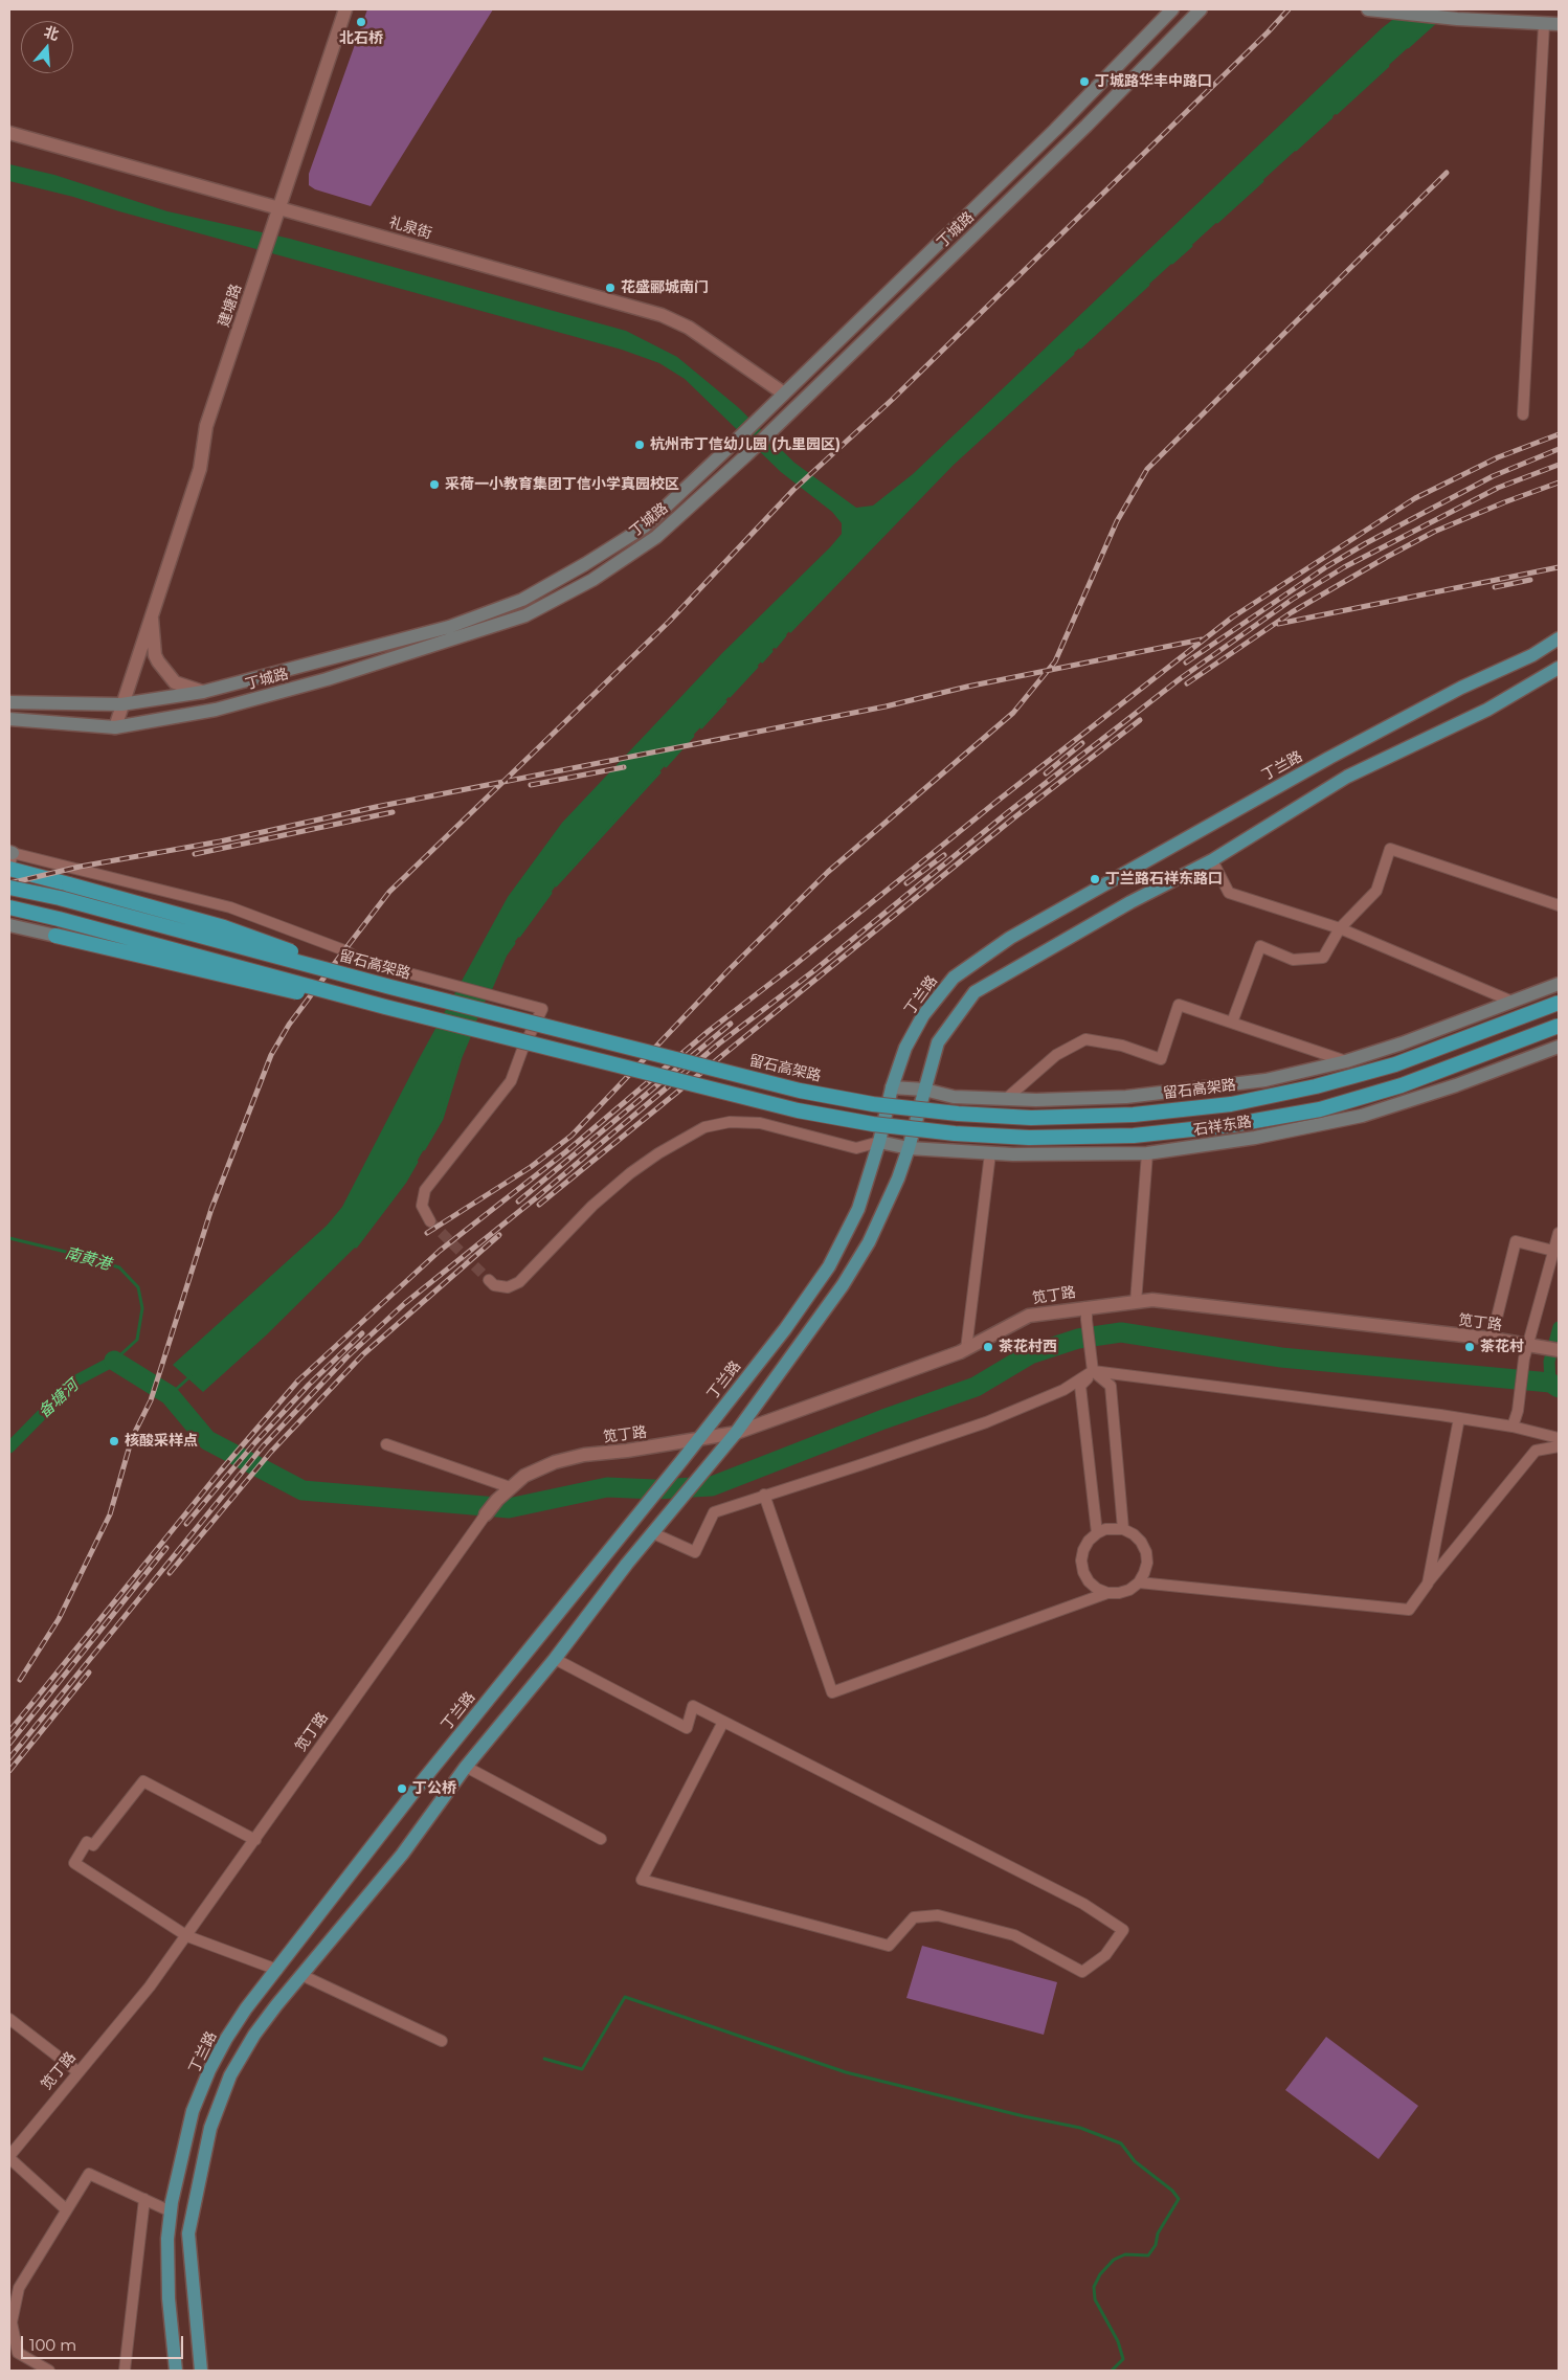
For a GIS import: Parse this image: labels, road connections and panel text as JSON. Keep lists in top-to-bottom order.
{
  "streets": {
    "highway": ["留石高架路"],
    "main road": ["丁城路", "丁兰路", "石祥东路"],
    "street": ["礼泉街", "建塘路", "笕丁路"]
  },
  "crossings": [
    ["礼泉街", "丁城路"],
    ["礼泉街", "建塘路"],
    ["丁城路", "建塘路"],
    ["丁兰路", "石祥东路"],
    ["丁兰路", "笕丁路"]
  ],
  "water": ["南黄港", "备塘河"],
  "places": [
    "北石桥",
    "丁城路华丰中路口",
    "花盛郦城南门",
    "杭州市丁信幼儿园 (九里园区)",
    "采荷一小教育集团丁信小学真园校区",
    "丁兰路石祥东路口",
    "茶花村西",
    "茶花村",
    "核酸采样点",
    "丁公桥"
  ],
  "scale_bar": "100 m",
  "north": "top"
}
